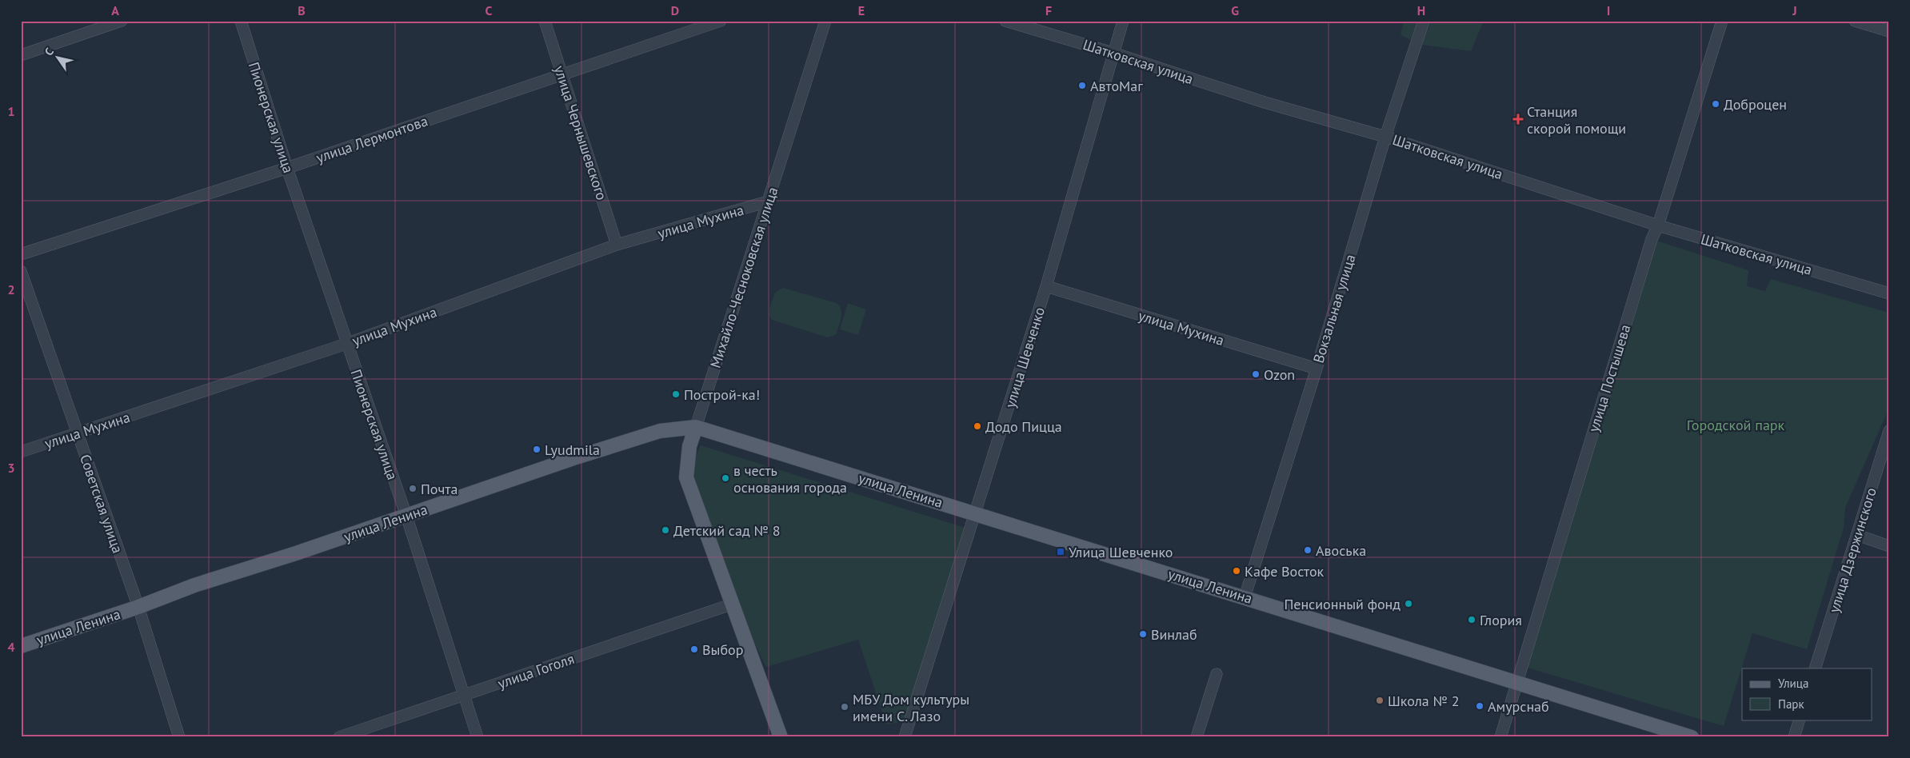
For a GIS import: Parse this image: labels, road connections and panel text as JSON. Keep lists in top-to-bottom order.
{
  "streets": {
    "main road": ["Михайло-Чесноковская улица", "улица Ленина"],
    "street": [
      "Шатковская улица",
      "Пионерская улица",
      "улица Чернышевского",
      "улица Лермонтова",
      "улица Мухина",
      "Вокзальная улица",
      "улица Шевченко",
      "улица Постышева",
      "Советская улица",
      "улица Дзержинского",
      "улица Гоголя"
    ]
  },
  "crossings": [
    ["Шатковская улица", "Вокзальная улица"],
    ["Шатковская улица", "улица Шевченко"],
    ["Шатковская улица", "улица Постышева"],
    ["Пионерская улица", "улица Лермонтова"],
    ["Пионерская улица", "улица Мухина"],
    ["Пионерская улица", "улица Ленина"],
    ["Пионерская улица", "улица Гоголя"],
    ["улица Чернышевского", "улица Лермонтова"],
    ["улица Чернышевского", "улица Мухина"],
    ["улица Мухина", "Михайло-Чесноковская улица"],
    ["улица Мухина", "Вокзальная улица"],
    ["улица Мухина", "улица Шевченко"],
    ["улица Мухина", "Советская улица"],
    ["Михайло-Чесноковская улица", "улица Ленина"],
    ["Михайло-Чесноковская улица", "улица Гоголя"],
    ["Вокзальная улица", "улица Ленина"],
    ["улица Шевченко", "улица Ленина"],
    ["улица Постышева", "улица Ленина"],
    ["улица Ленина", "Советская улица"]
  ],
  "parks": ["Городской парк"],
  "places": {
    "other": [
      "АвтоМаг",
      "Доброцен",
      "Ozon",
      "Построй-ка!",
      "Додо Пицца",
      "Lyudmila",
      "в честь основания города",
      "Почта",
      "Детский сад № 8",
      "Авоська",
      "Кафе Восток",
      "Пенсионный фонд",
      "Глория",
      "Винлаб",
      "Выбор",
      "Школа № 2",
      "Амурснаб",
      "МБУ Дом культуры имени С. Лазо"
    ],
    "health": ["Станция скорой помощи"],
    "transit": ["Улица Шевченко"]
  },
  "legend": ["Улица", "Парк"],
  "north": "top left",
  "grid": {
    "columns": [
      "A",
      "B",
      "C",
      "D",
      "E",
      "F",
      "G",
      "H",
      "I",
      "J"
    ],
    "rows": [
      "1",
      "2",
      "3",
      "4"
    ]
  }
}
